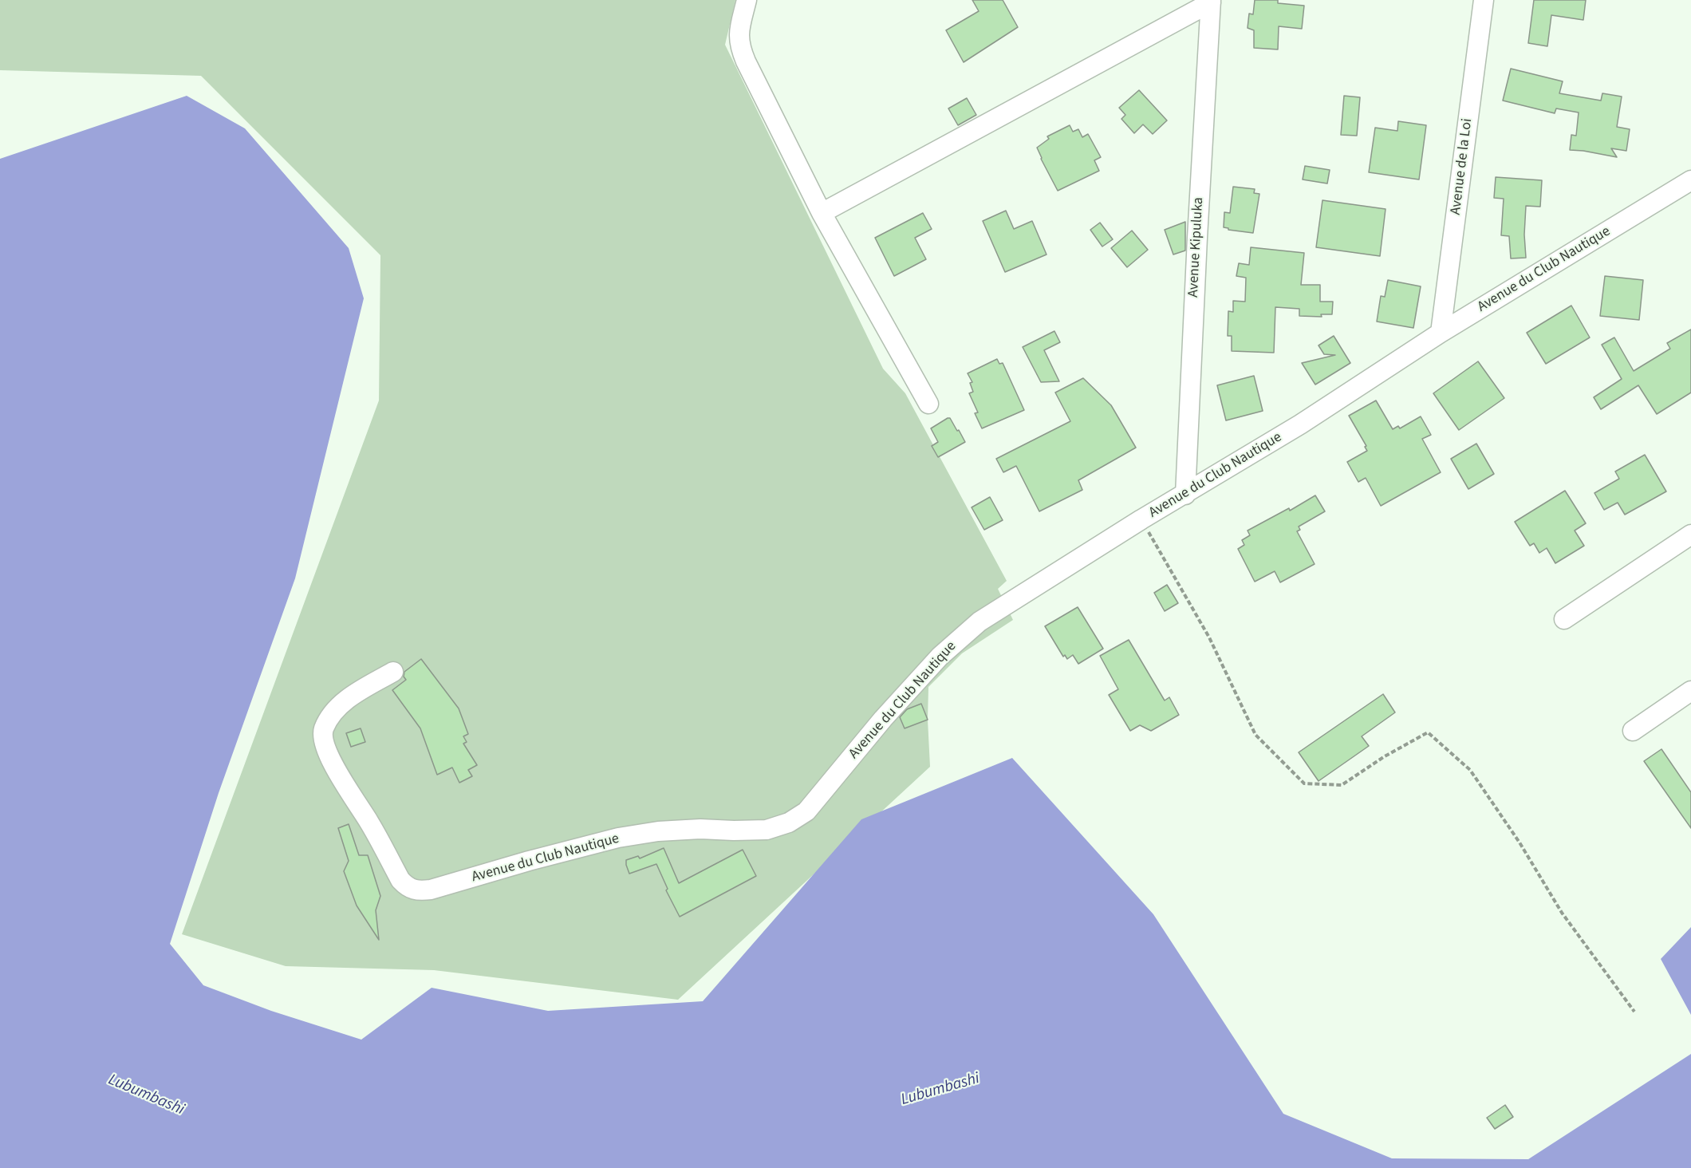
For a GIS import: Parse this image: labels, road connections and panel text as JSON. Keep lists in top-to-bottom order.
{
  "streets": {
    "street": ["Avenue de la Loi", "Avenue Kipuluka", "Avenue du Club Nautique"]
  },
  "crossings": [
    ["Avenue de la Loi", "Avenue du Club Nautique"],
    ["Avenue Kipuluka", "Avenue du Club Nautique"]
  ],
  "water": ["Lubumbashi"]
}
